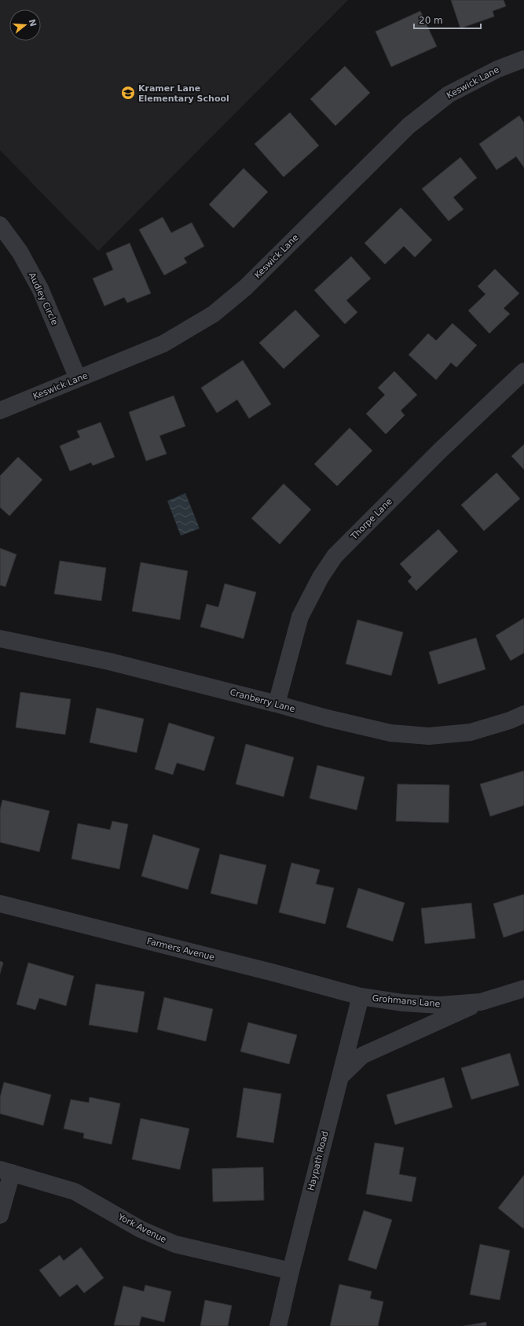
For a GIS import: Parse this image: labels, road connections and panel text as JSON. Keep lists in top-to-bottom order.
{
  "streets": {
    "street": [
      "Keswick Lane",
      "Audley Circle",
      "Thorpe Lane",
      "Cranberry Lane",
      "Farmers Avenue",
      "Grohmans Lane",
      "Haypath Road",
      "York Avenue"
    ]
  },
  "crossings": [
    ["Keswick Lane", "Audley Circle"],
    ["Thorpe Lane", "Cranberry Lane"],
    ["Farmers Avenue", "Grohmans Lane"],
    ["Farmers Avenue", "Haypath Road"],
    ["Grohmans Lane", "Haypath Road"],
    ["Haypath Road", "York Avenue"]
  ],
  "places": {
    "school or university": ["Kramer Lane Elementary School"]
  },
  "scale_bar": "20 m",
  "north": "right"
}
